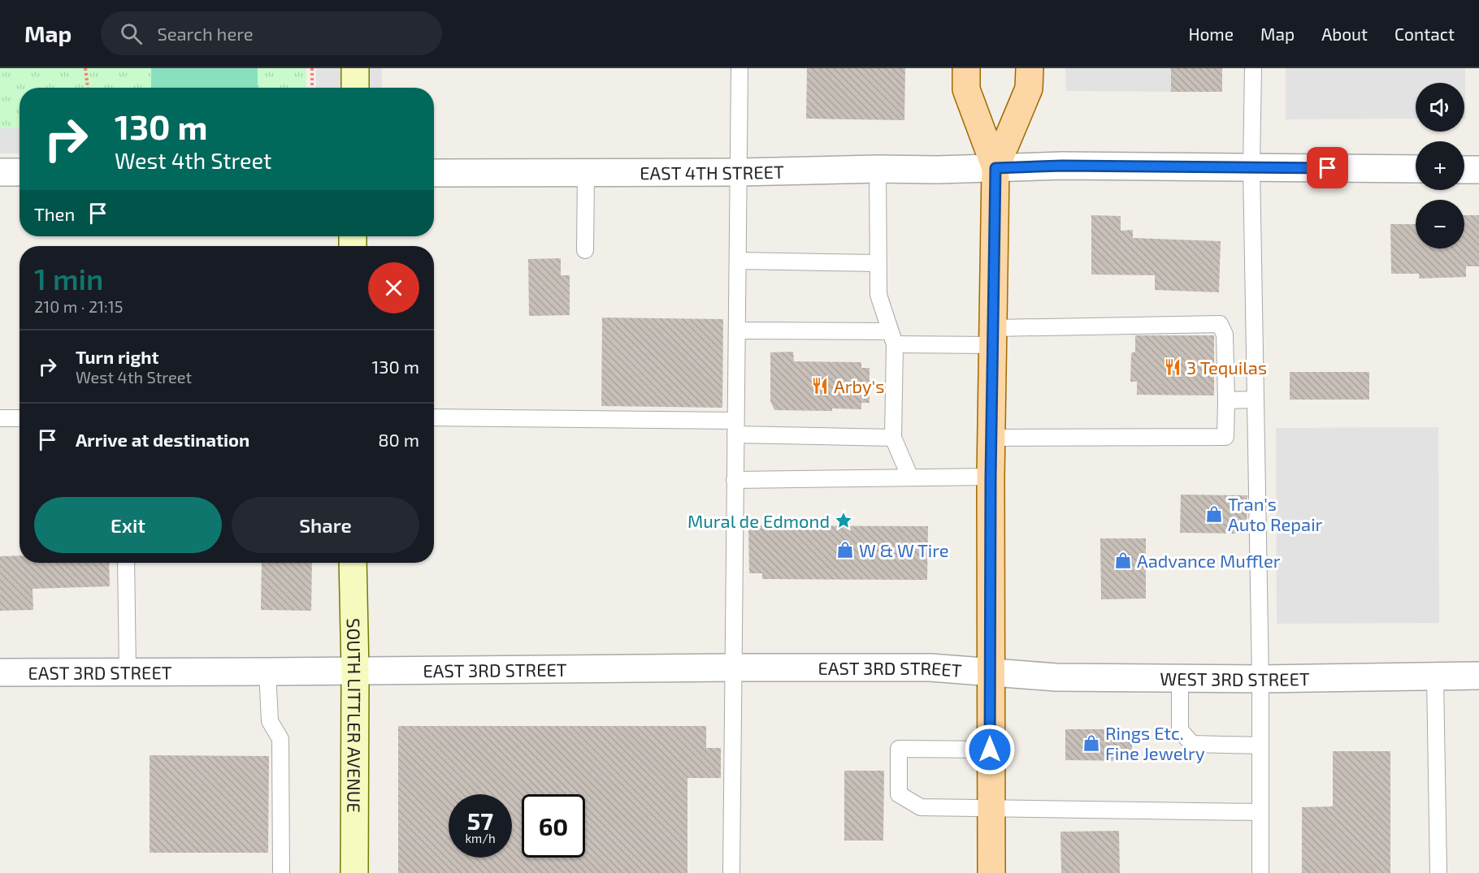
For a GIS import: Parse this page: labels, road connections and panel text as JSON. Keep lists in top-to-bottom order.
{
  "streets": {
    "street": [
      "EAST 4TH STREET",
      "EAST 3RD STREET",
      "WEST 3RD STREET",
      "SOUTH LITTLER AVENUE"
    ]
  },
  "crossings": [
    ["EAST 3RD STREET", "WEST 3RD STREET"],
    ["EAST 3RD STREET", "SOUTH LITTLER AVENUE"]
  ],
  "places": {
    "restaurant": ["3 Tequilas", "Arby's"],
    "shop": [
      "Tran's Auto Repair",
      "W & W Tire",
      "Aadvance Muffler",
      "Rings Etc. Fine Jewelry"
    ],
    "place": ["Mural de Edmond"]
  },
  "page": {
    "header": "Map",
    "search": "Search here",
    "nav": [
      "Home",
      "Map",
      "About",
      "Contact"
    ],
    "map_buttons": ["+", "−"],
    "turn": ["130 m", "West 4th Street"],
    "then": "Then",
    "heading": ["1 min", "210 m · 21:15"],
    "list": [
      {
        "name": "Turn right",
        "note": "West 4th Street",
        "value": "130 m"
      },
      {
        "name": "Arrive at destination",
        "value": "80 m"
      }
    ],
    "buttons": ["Exit", "Share"],
    "speed": "57 km/h",
    "limit": "60"
  }
}
